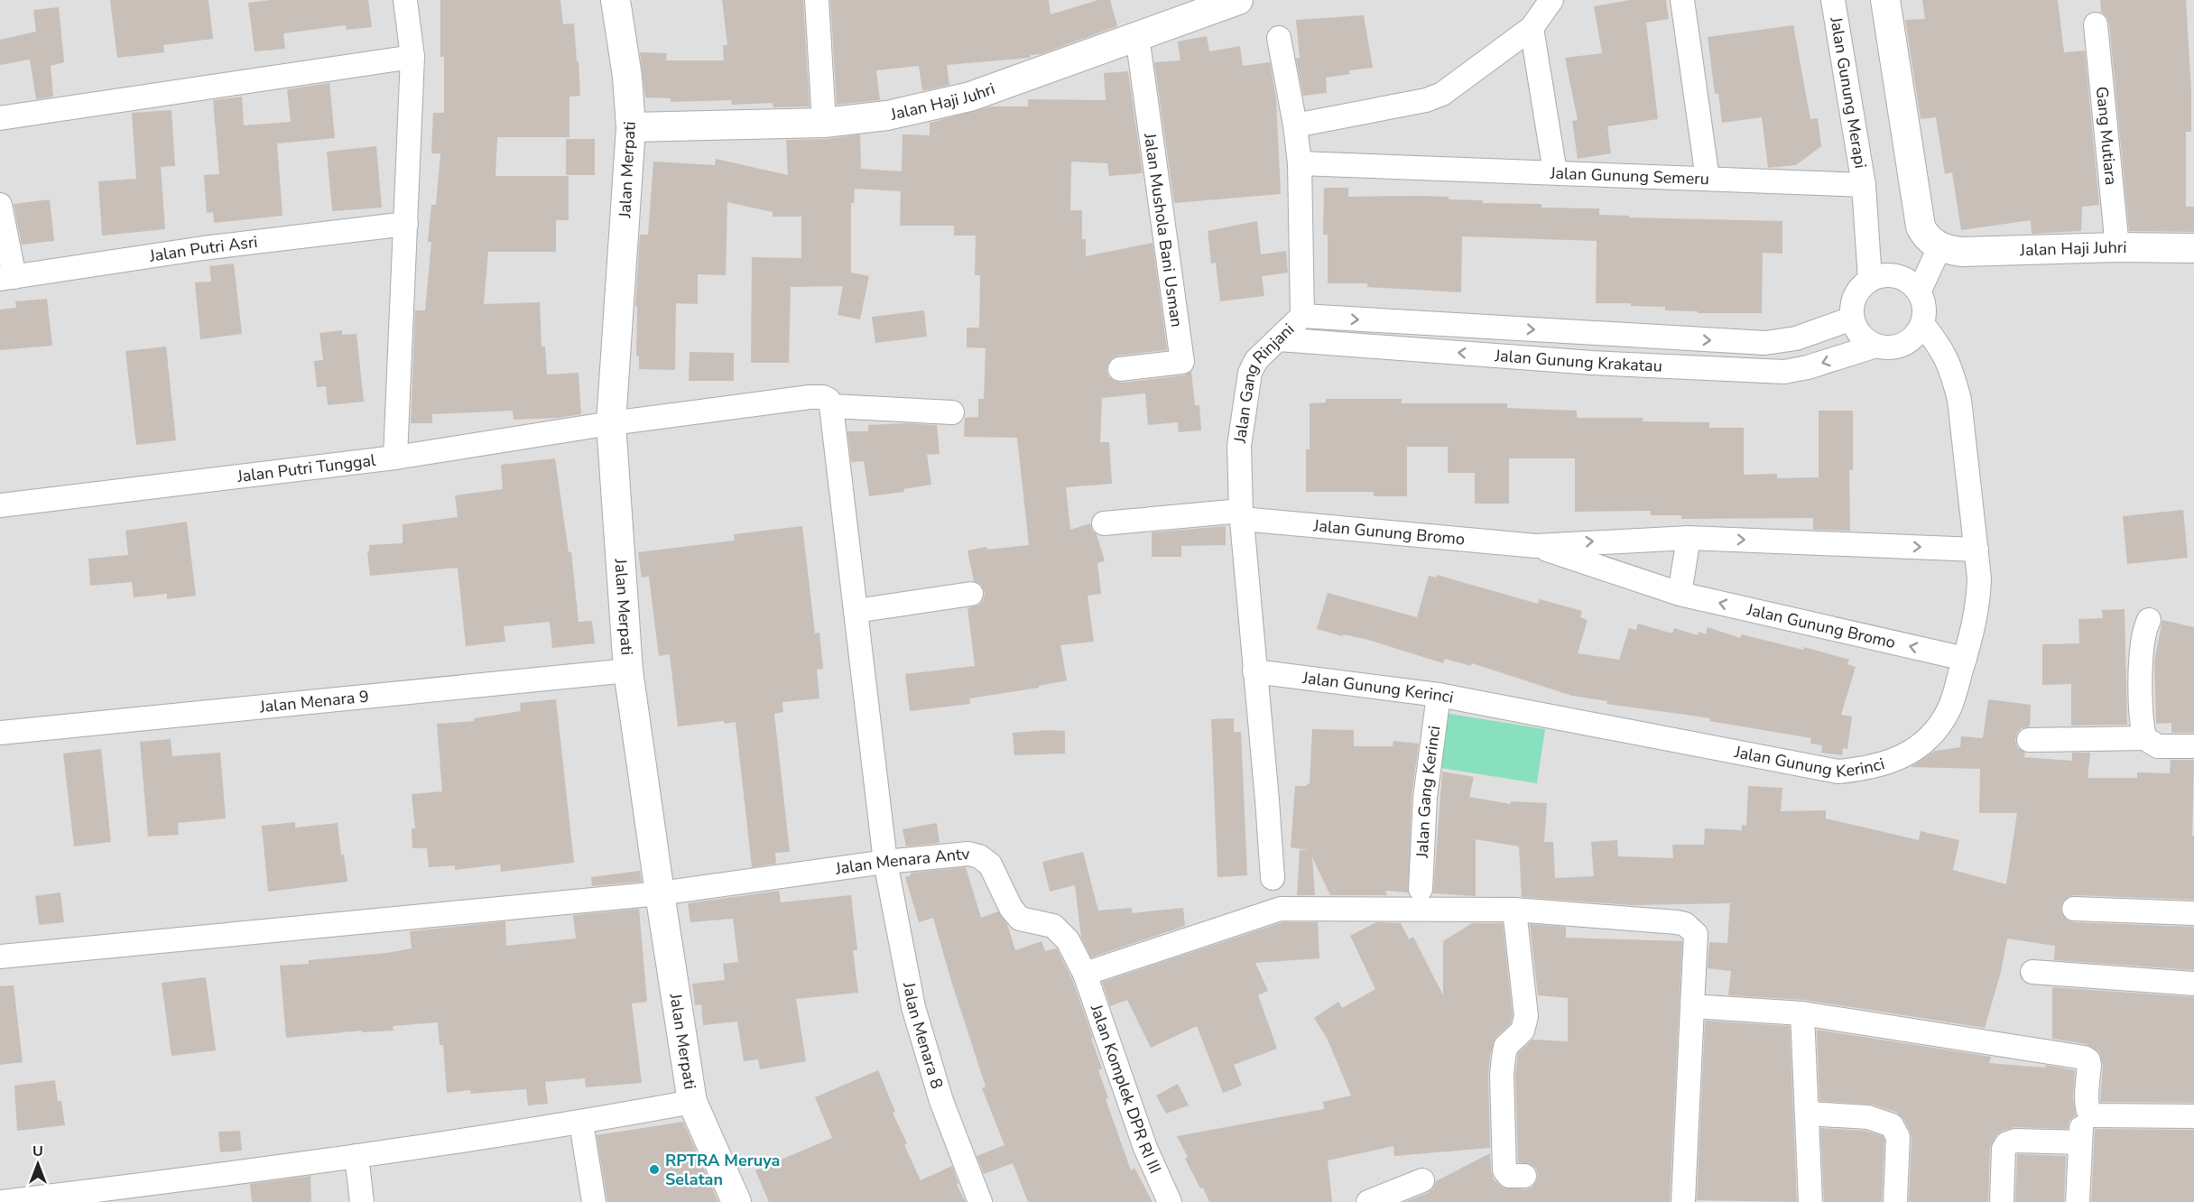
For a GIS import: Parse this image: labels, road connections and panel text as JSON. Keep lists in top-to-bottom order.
{
  "streets": {
    "street": [
      "Jalan Gunung Merapi",
      "Jalan Haji Juhri",
      "Gang Mutiara",
      "Jalan Merpati",
      "Jalan Gunung Semeru",
      "Jalan Mushola Bani Usman",
      "Jalan Putri Asri",
      "Jalan Gunung Krakatau",
      "Jalan Gang Rinjani",
      "Jalan Putri Tunggal",
      "Jalan Gunung Bromo",
      "Jalan Gunung Kerinci",
      "Jalan Menara 9",
      "Jalan Gang Kerinci",
      "Jalan Menara Antv",
      "Jalan Menara 8",
      "Jalan Komplek DPR RI III"
    ]
  },
  "crossings": [
    ["Jalan Gunung Merapi", "Jalan Gunung Semeru"],
    ["Jalan Haji Juhri", "Gang Mutiara"],
    ["Jalan Haji Juhri", "Jalan Merpati"],
    ["Jalan Haji Juhri", "Jalan Mushola Bani Usman"],
    ["Jalan Merpati", "Jalan Putri Tunggal"],
    ["Jalan Merpati", "Jalan Menara 9"],
    ["Jalan Merpati", "Jalan Menara Antv"],
    ["Jalan Gunung Semeru", "Jalan Gang Rinjani"],
    ["Jalan Gunung Krakatau", "Jalan Gang Rinjani"],
    ["Jalan Gunung Krakatau", "Jalan Gunung Kerinci"],
    ["Jalan Gang Rinjani", "Jalan Gunung Bromo"],
    ["Jalan Gang Rinjani", "Jalan Gunung Kerinci"],
    ["Jalan Putri Tunggal", "Jalan Menara 8"],
    ["Jalan Gunung Bromo", "Jalan Gunung Kerinci"],
    ["Jalan Gunung Kerinci", "Jalan Gang Kerinci"],
    ["Jalan Menara Antv", "Jalan Menara 8"],
    ["Jalan Menara Antv", "Jalan Komplek DPR RI III"]
  ],
  "places": ["RPTRA Meruya Selatan"],
  "north": "top"
}
